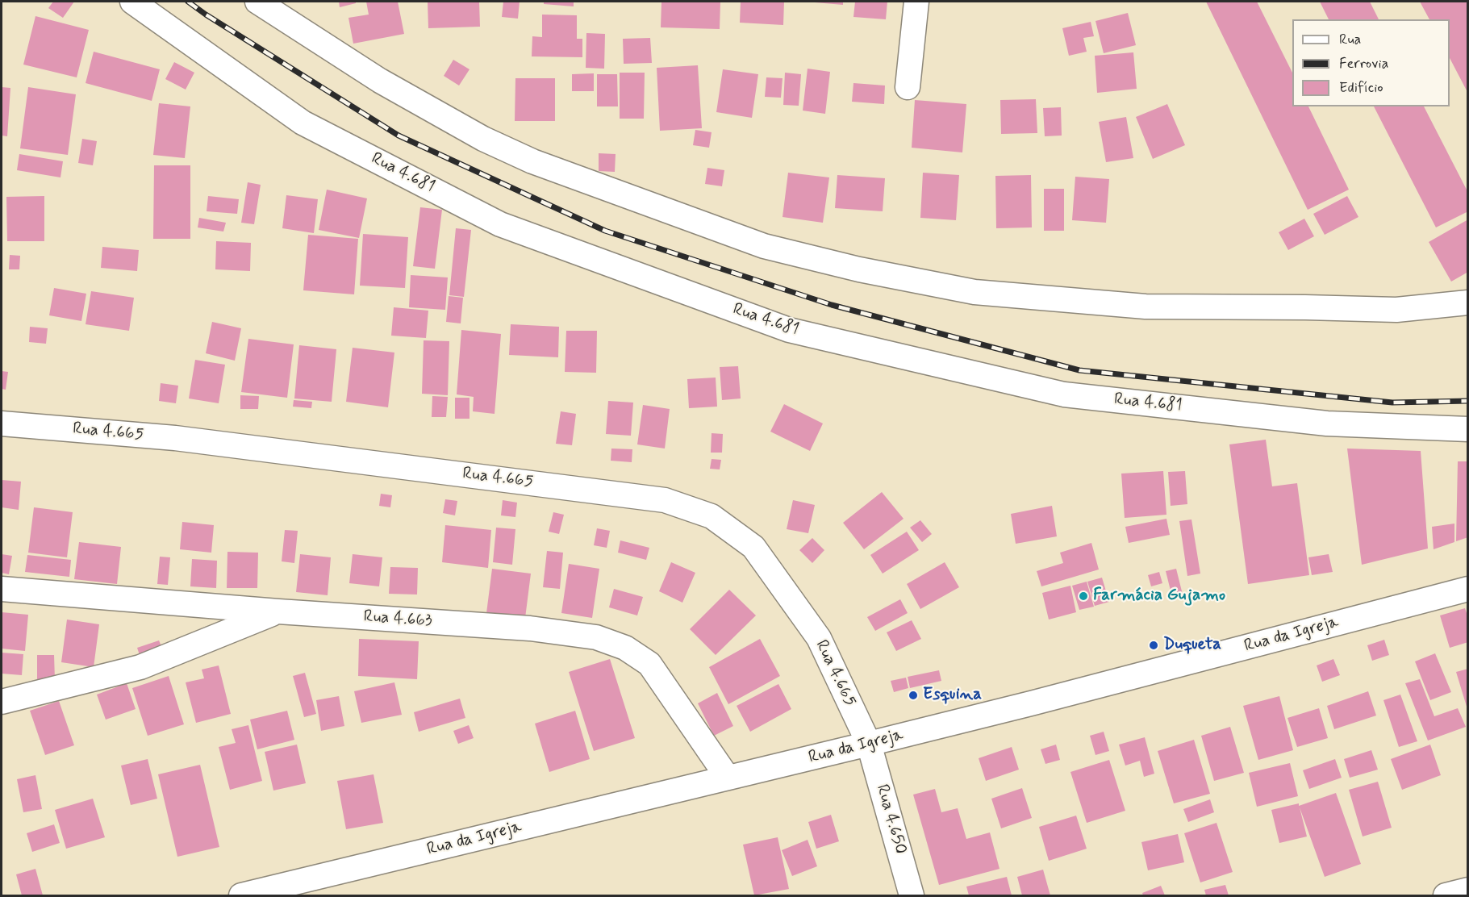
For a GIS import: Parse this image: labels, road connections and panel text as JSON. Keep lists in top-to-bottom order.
{
  "streets": {
    "street": [
      "Rua 4.681",
      "Rua 4.665",
      "Rua 4.663",
      "Rua da Igreja",
      "Rua 4.650"
    ]
  },
  "crossings": [
    ["Rua 4.665", "Rua da Igreja"],
    ["Rua 4.665", "Rua 4.650"],
    ["Rua 4.663", "Rua da Igreja"],
    ["Rua da Igreja", "Rua 4.650"]
  ],
  "places": ["Farmácia Gujamo", "Duqueta", "Esquina"],
  "legend": ["Rua", "Ferrovia", "Edifício"]
}
